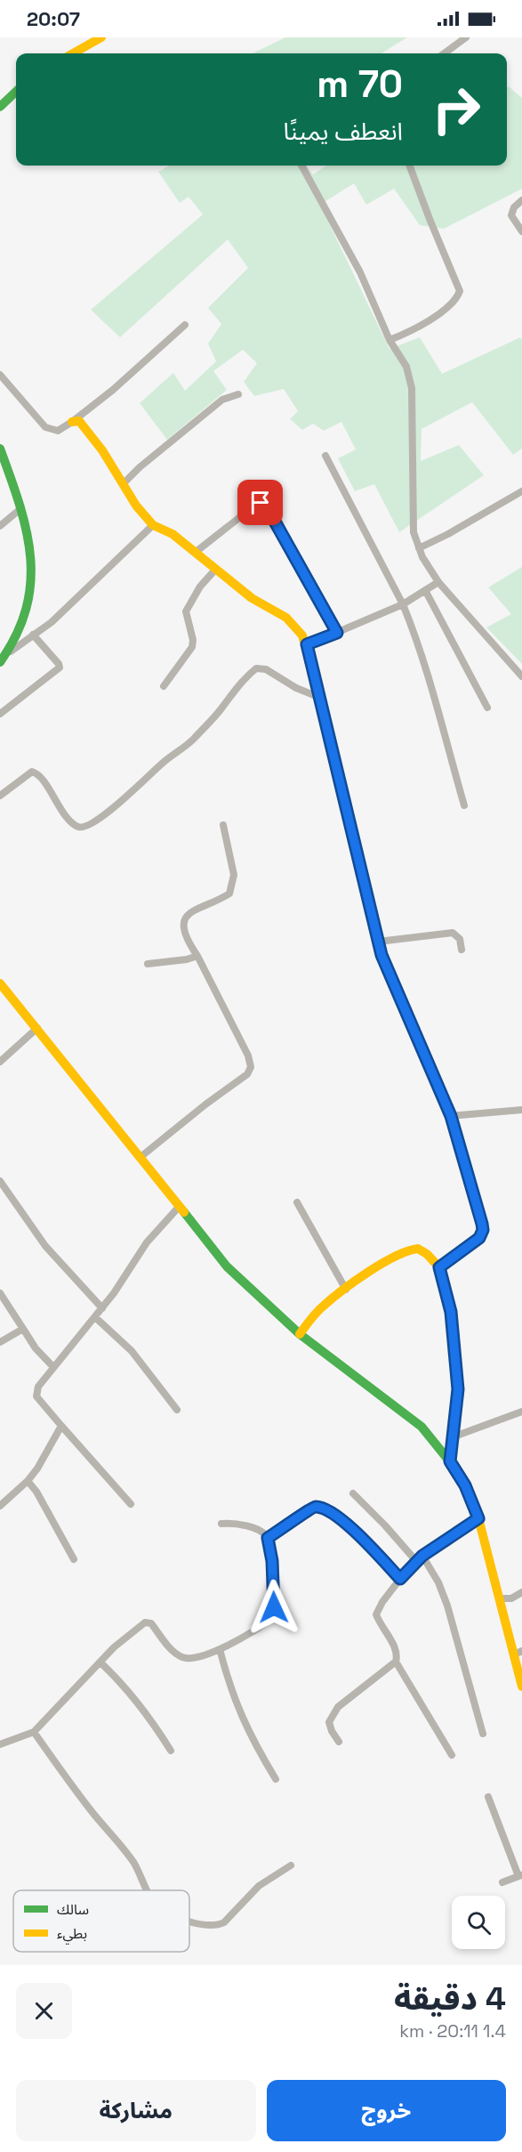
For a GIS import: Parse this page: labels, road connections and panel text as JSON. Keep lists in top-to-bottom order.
{
  "legend": ["سالك", "بطيء"],
  "page": {
    "status": "20:07",
    "turn": ["70 m", "انعطف يمينًا"],
    "heading": ["4 دقيقة", "1.4 km · 20:11"],
    "buttons": ["خروج", "مشاركة"]
  }
}
